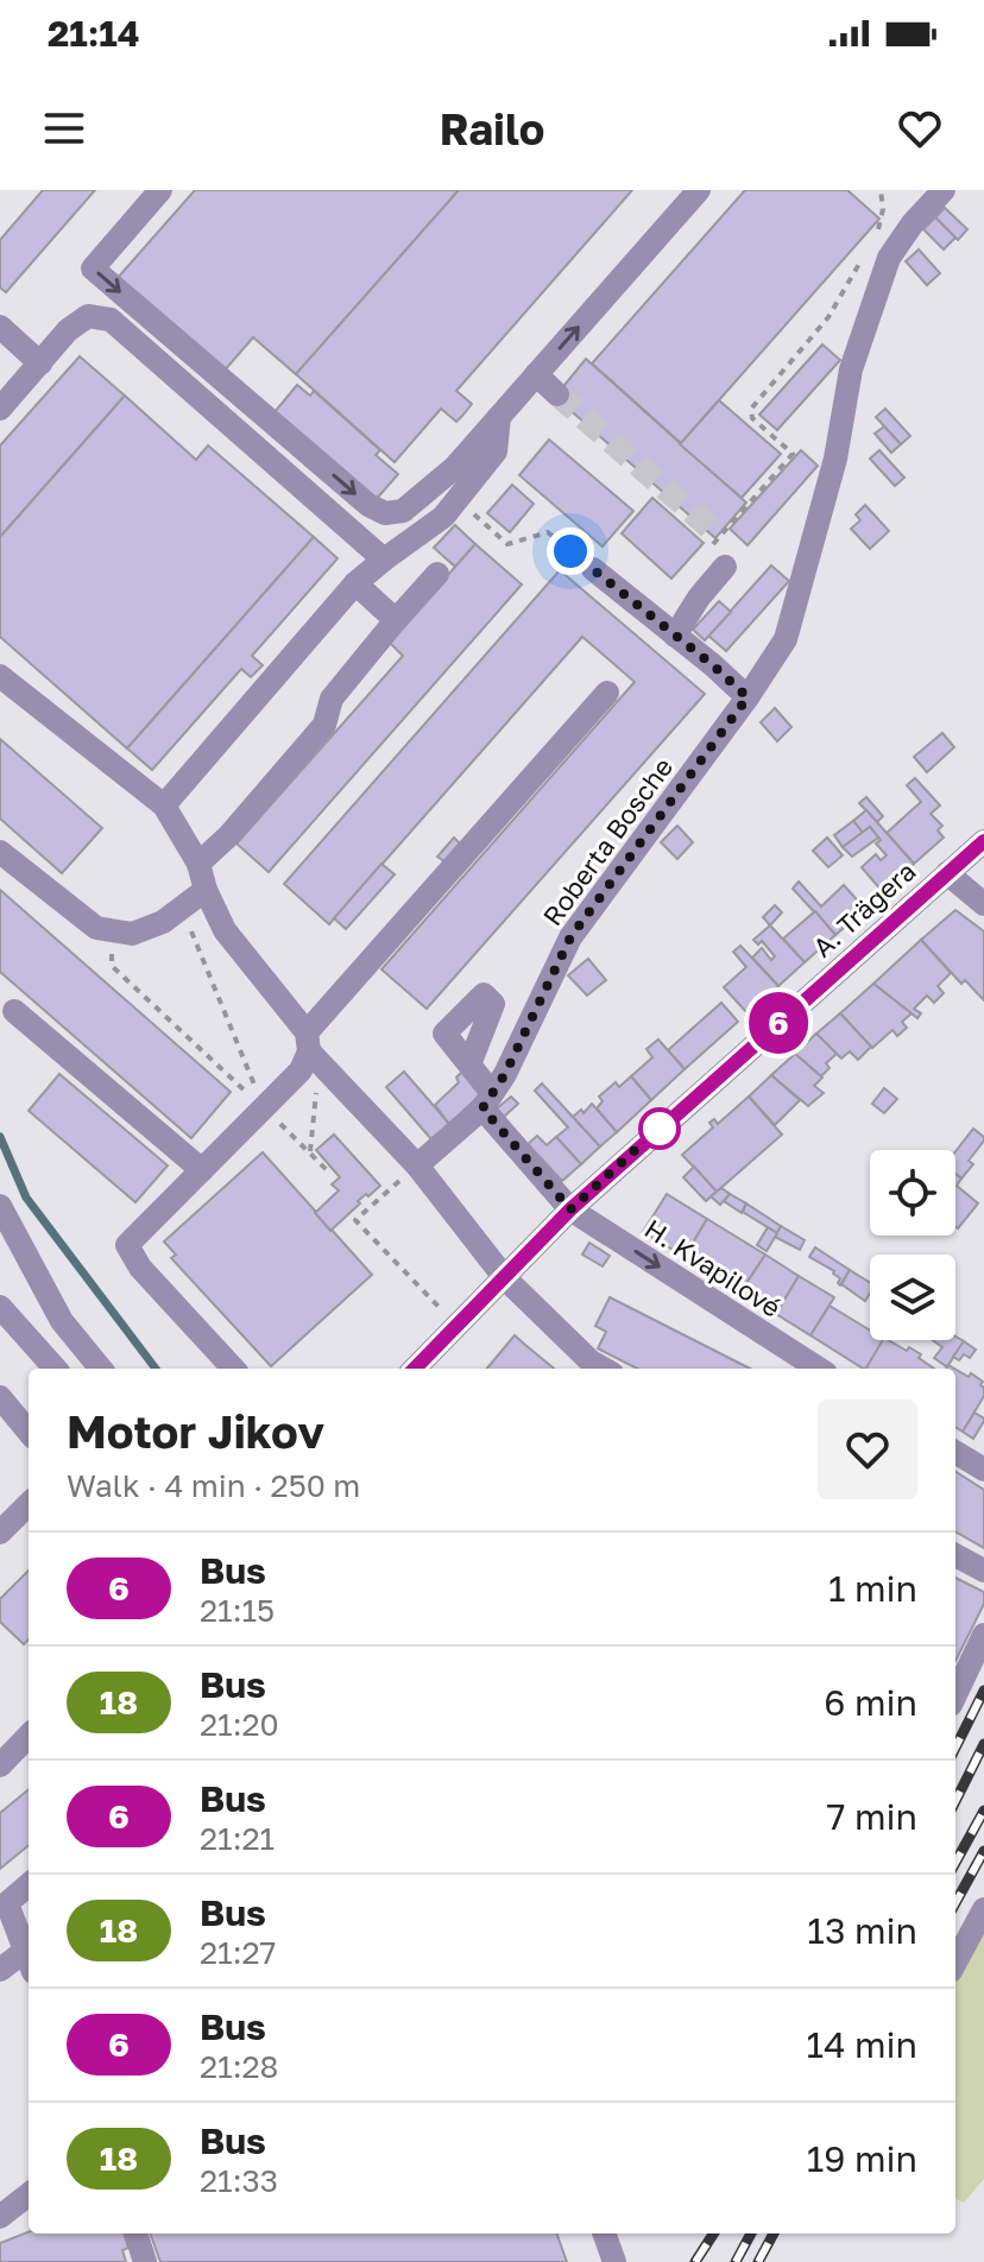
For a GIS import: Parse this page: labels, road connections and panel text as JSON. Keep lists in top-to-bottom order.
{
  "streets": {
    "street": ["Roberta Bosche", "A. Trägera", "H. Kvapilové"]
  },
  "crossings": [
    ["A. Trägera", "H. Kvapilové"]
  ],
  "lines": ["bus line 6"],
  "page": {
    "status": "21:14",
    "header": "Railo",
    "on_map": "6",
    "heading": ["Motor Jikov", "Walk · 4 min · 250 m"],
    "list": [
      {
        "mark": "6",
        "name": "Bus",
        "note": "21:15",
        "value": "1 min"
      },
      {
        "mark": "18",
        "name": "Bus",
        "note": "21:20",
        "value": "6 min"
      },
      {
        "mark": "6",
        "name": "Bus",
        "note": "21:21",
        "value": "7 min"
      },
      {
        "mark": "18",
        "name": "Bus",
        "note": "21:27",
        "value": "13 min"
      },
      {
        "mark": "6",
        "name": "Bus",
        "note": "21:28",
        "value": "14 min"
      },
      {
        "mark": "18",
        "name": "Bus",
        "note": "21:33",
        "value": "19 min"
      }
    ]
  }
}
